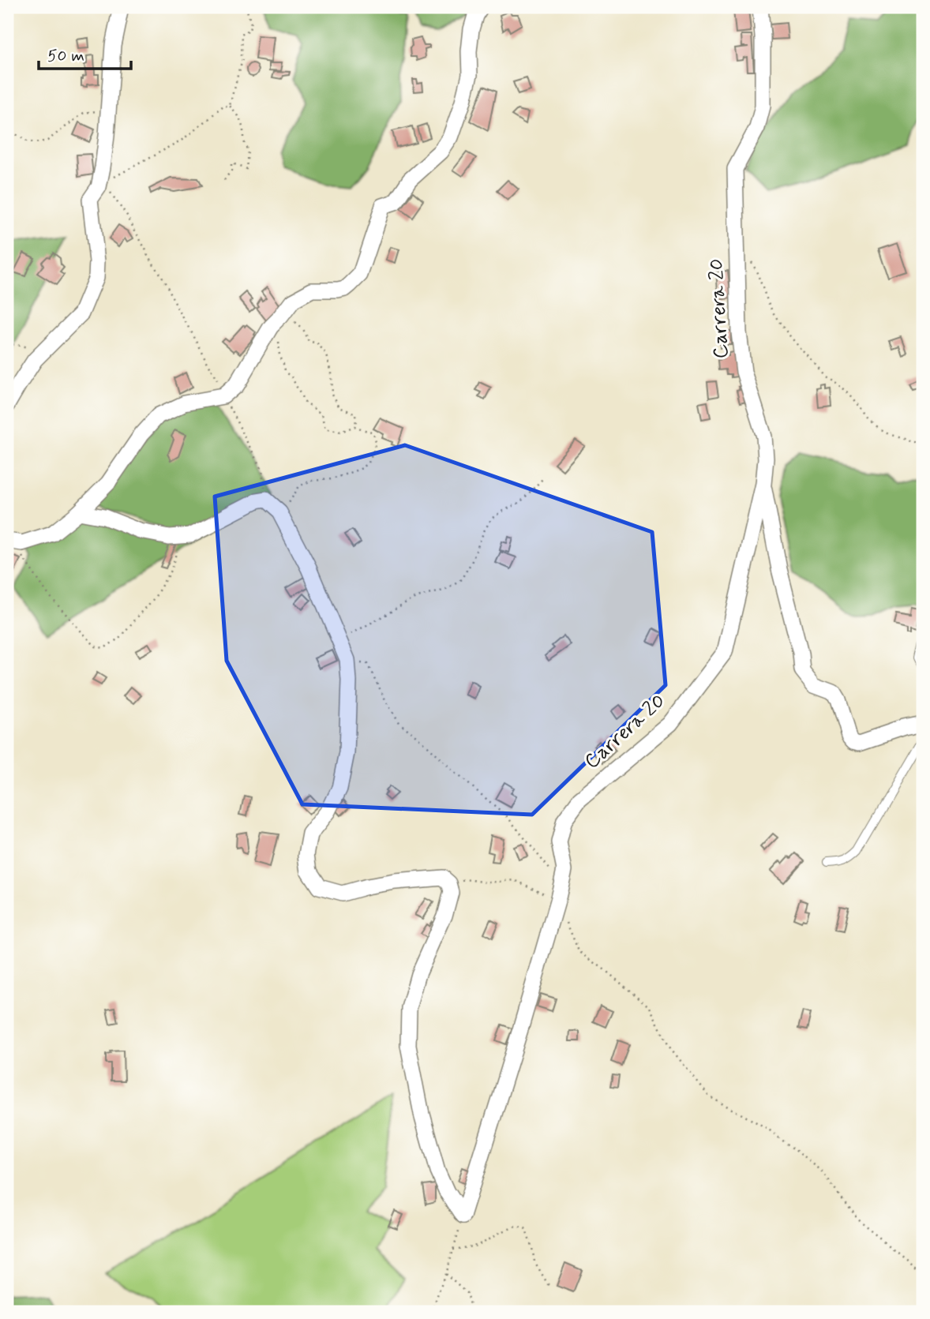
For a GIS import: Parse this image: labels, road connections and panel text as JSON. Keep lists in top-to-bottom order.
{
  "streets": {
    "street": ["Carrera 20"]
  },
  "scale_bar": "50 m"
}
